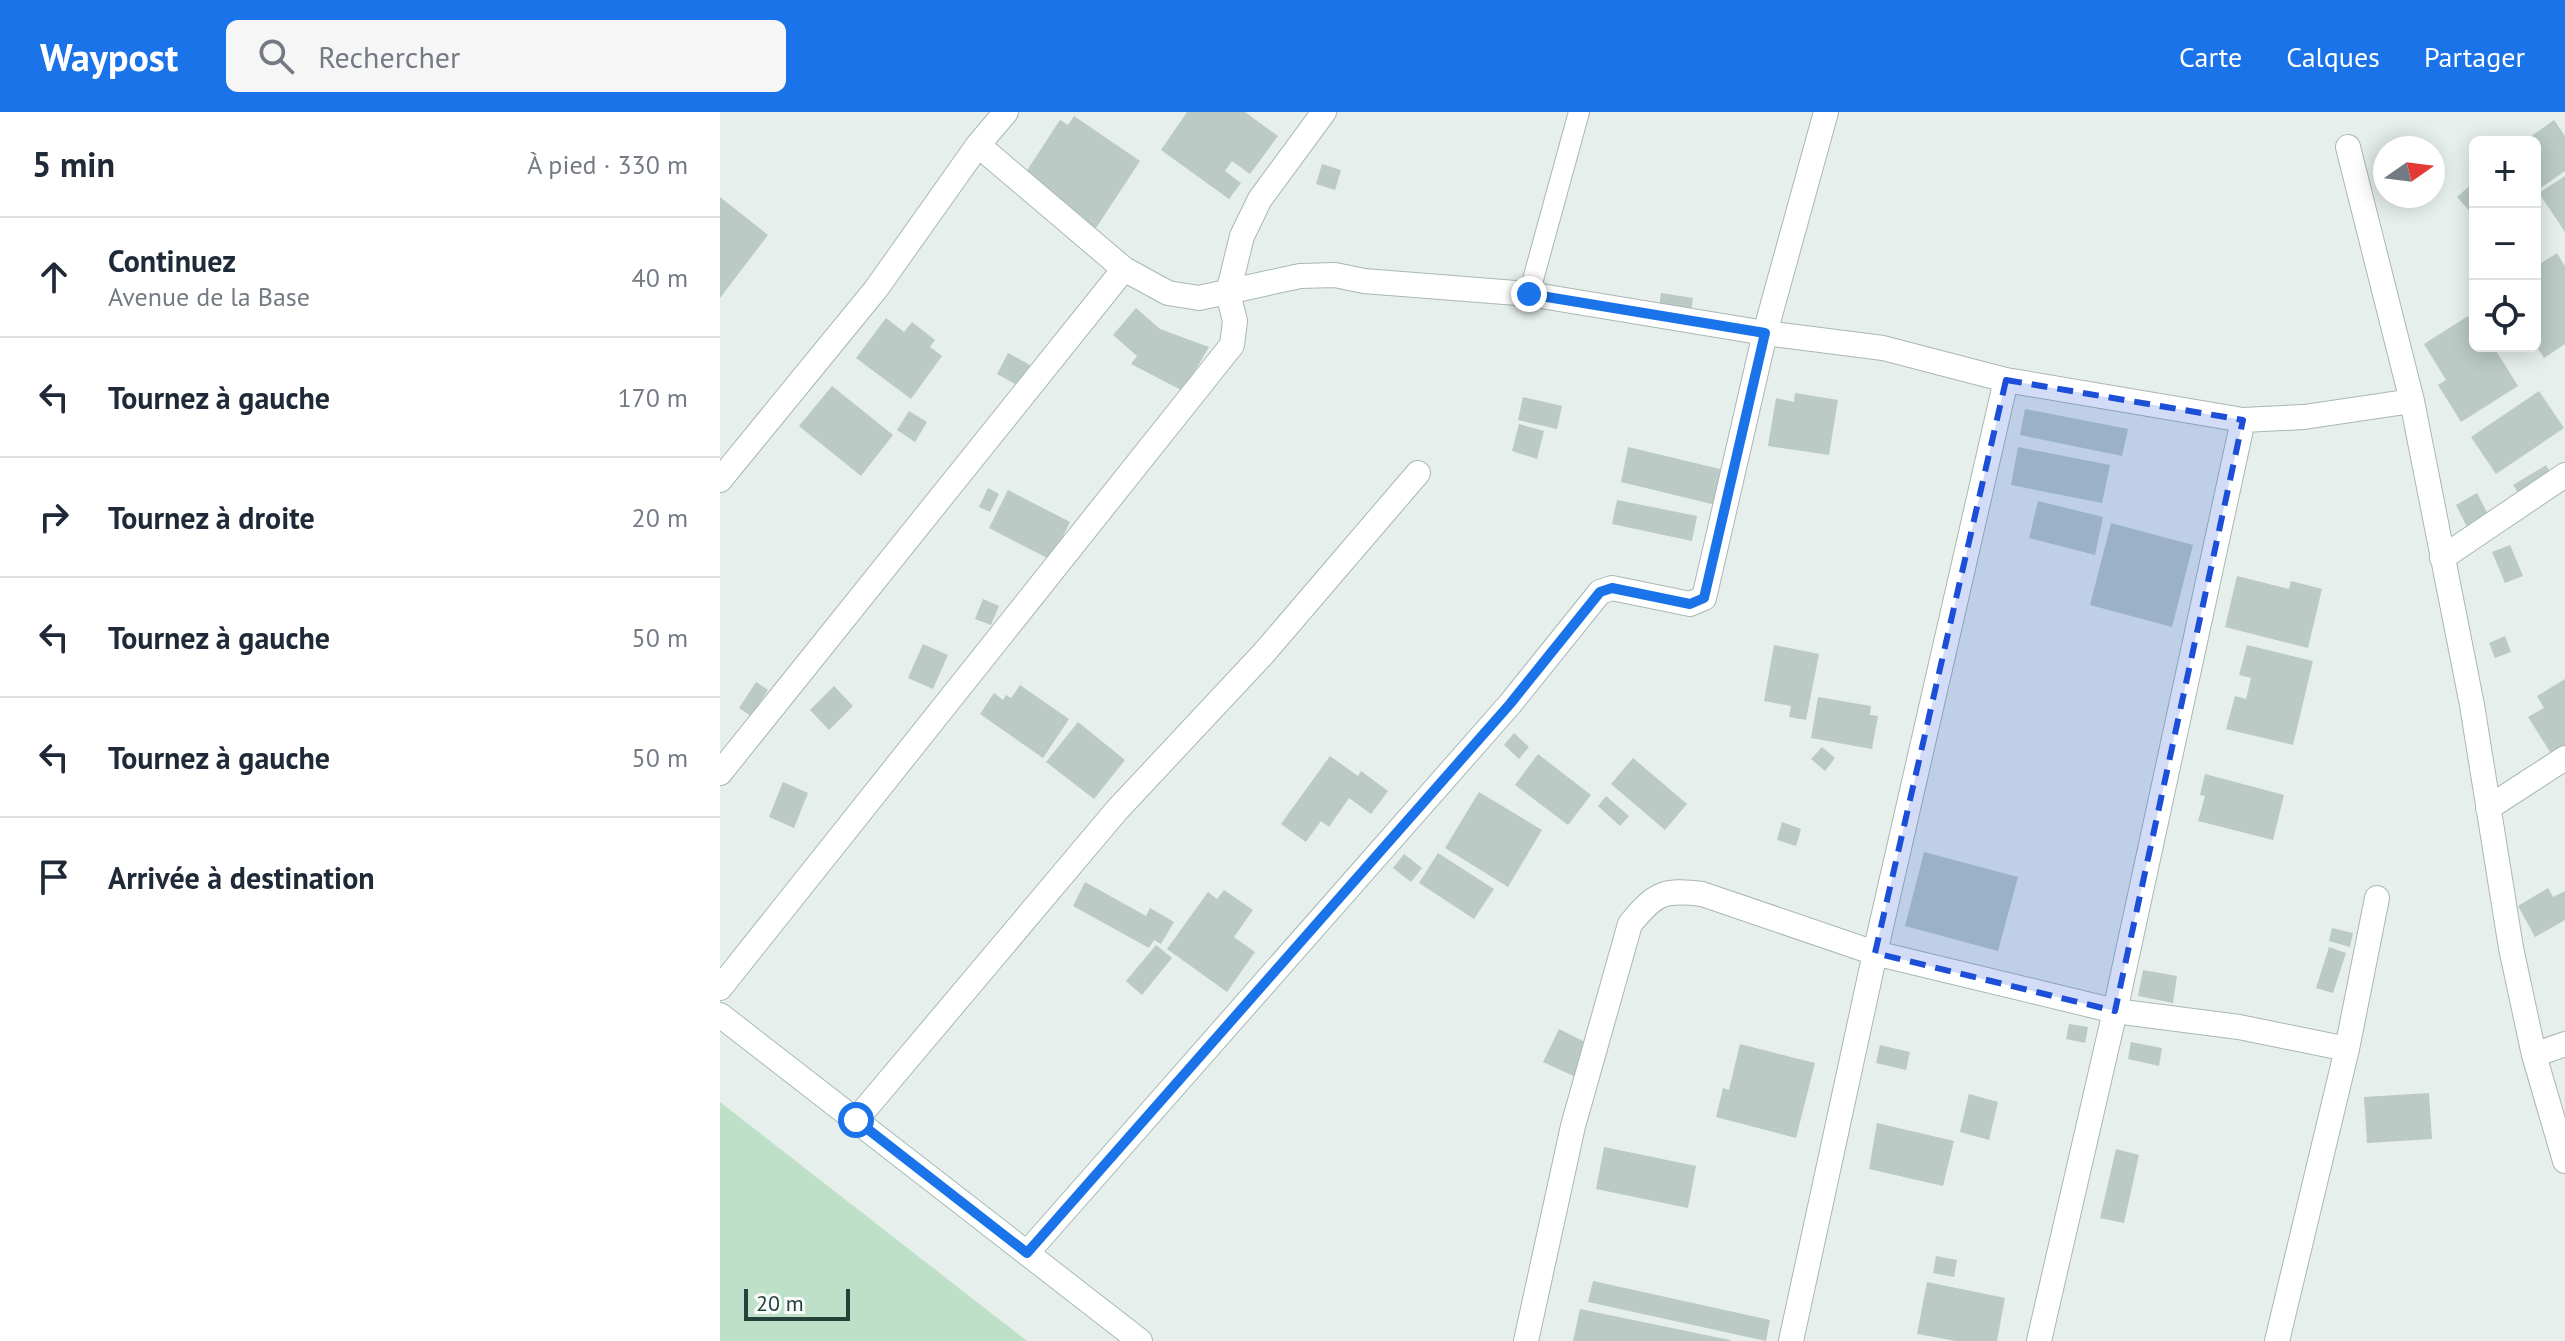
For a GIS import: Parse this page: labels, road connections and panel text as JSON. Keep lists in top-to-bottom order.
{
  "scale_bar": "20 m",
  "north": "right",
  "page": {
    "header": "Waypost",
    "search": "Rechercher",
    "nav": ["Carte", "Calques", "Partager"],
    "heading": ["5 min", "À pied · 330 m"],
    "map_buttons": ["+", "−"],
    "list": [
      ["Continuez", "Avenue de la Base", "40 m"],
      ["Tournez à gauche", "170 m"],
      ["Tournez à droite", "20 m"],
      ["Tournez à gauche", "50 m"],
      ["Tournez à gauche", "50 m"],
      "Arrivée à destination"
    ],
    "scale": "20 m"
  }
}
